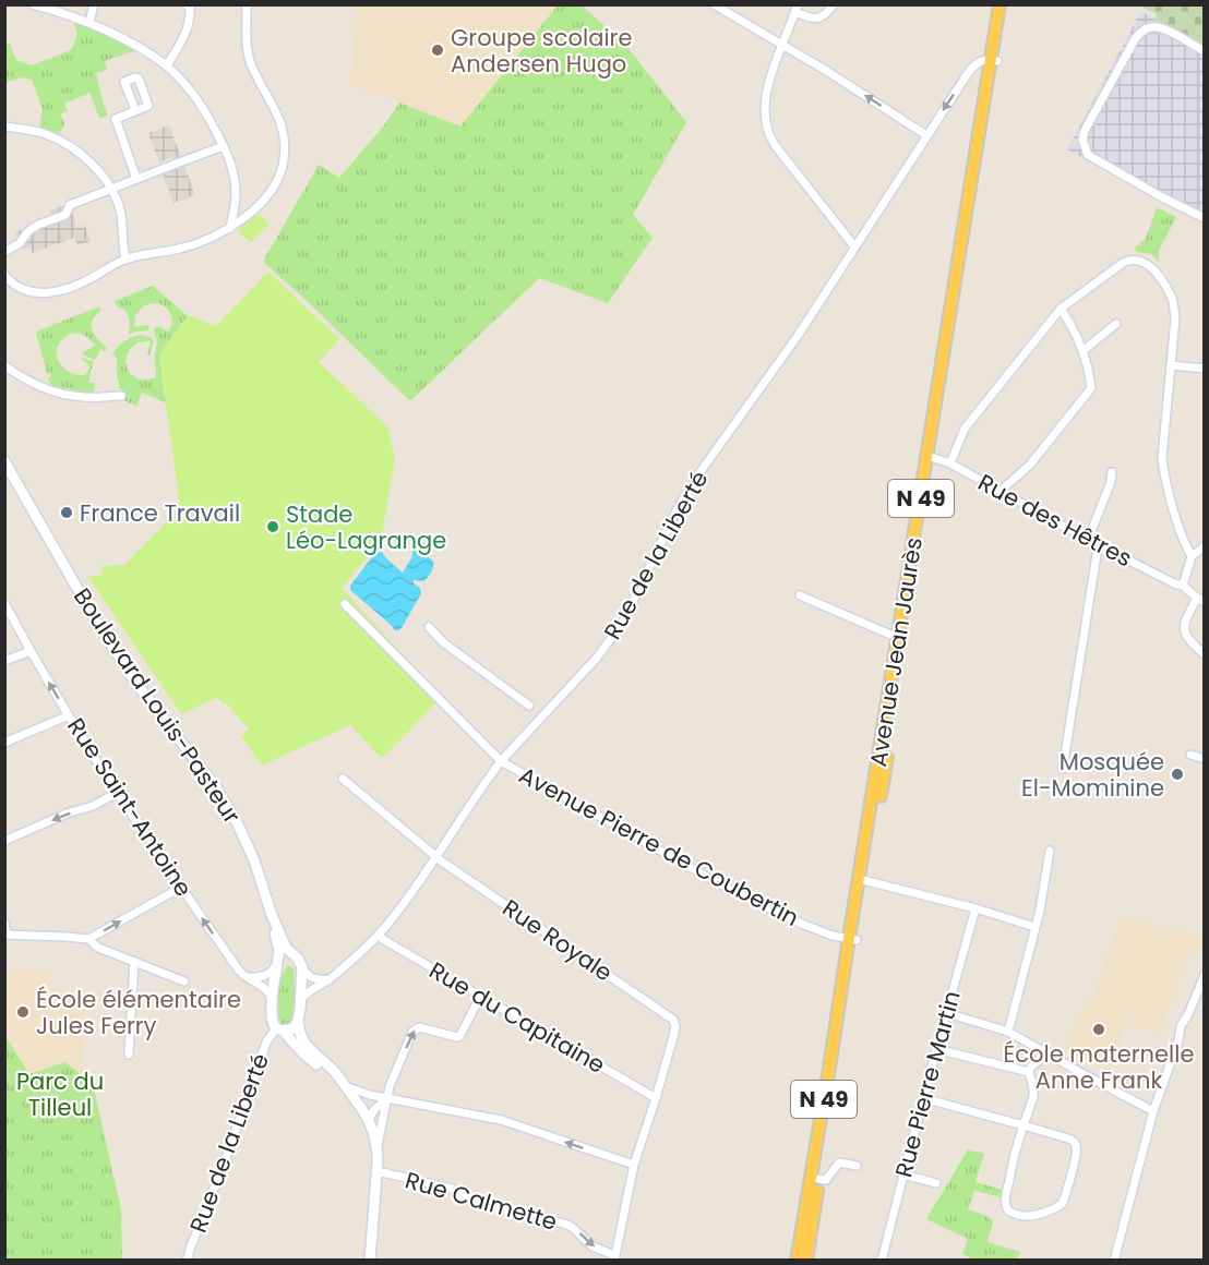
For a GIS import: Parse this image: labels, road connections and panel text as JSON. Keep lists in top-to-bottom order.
{
  "streets": {
    "main road": ["N 49", "Avenue Jean Jaurès", "Boulevard Louis-Pasteur"],
    "street": [
      "Rue des Hêtres",
      "Rue de la Liberté",
      "Rue Saint-Antoine",
      "Avenue Pierre de Coubertin",
      "Rue Royale",
      "Rue du Capitaine",
      "Rue Pierre Martin",
      "Rue Calmette"
    ]
  },
  "crossings": [
    ["Rue des Hêtres", "Avenue Jean Jaurès"],
    ["Rue de la Liberté", "Avenue Jean Jaurès"],
    ["Rue de la Liberté", "Avenue Pierre de Coubertin"],
    ["Rue de la Liberté", "Rue Royale"],
    ["Rue de la Liberté", "Rue du Capitaine"],
    ["Avenue Jean Jaurès", "Avenue Pierre de Coubertin"],
    ["Rue Royale", "Rue du Capitaine"]
  ],
  "one_way": ["Rue Saint-Antoine", "Rue Calmette"],
  "parks": ["Parc du Tilleul"],
  "places": [
    "Groupe scolaire Andersen Hugo",
    "France Travail",
    "Stade Léo-Lagrange",
    "Mosquée El-Mominine",
    "École élémentaire Jules Ferry",
    "École maternelle Anne Frank"
  ]
}
